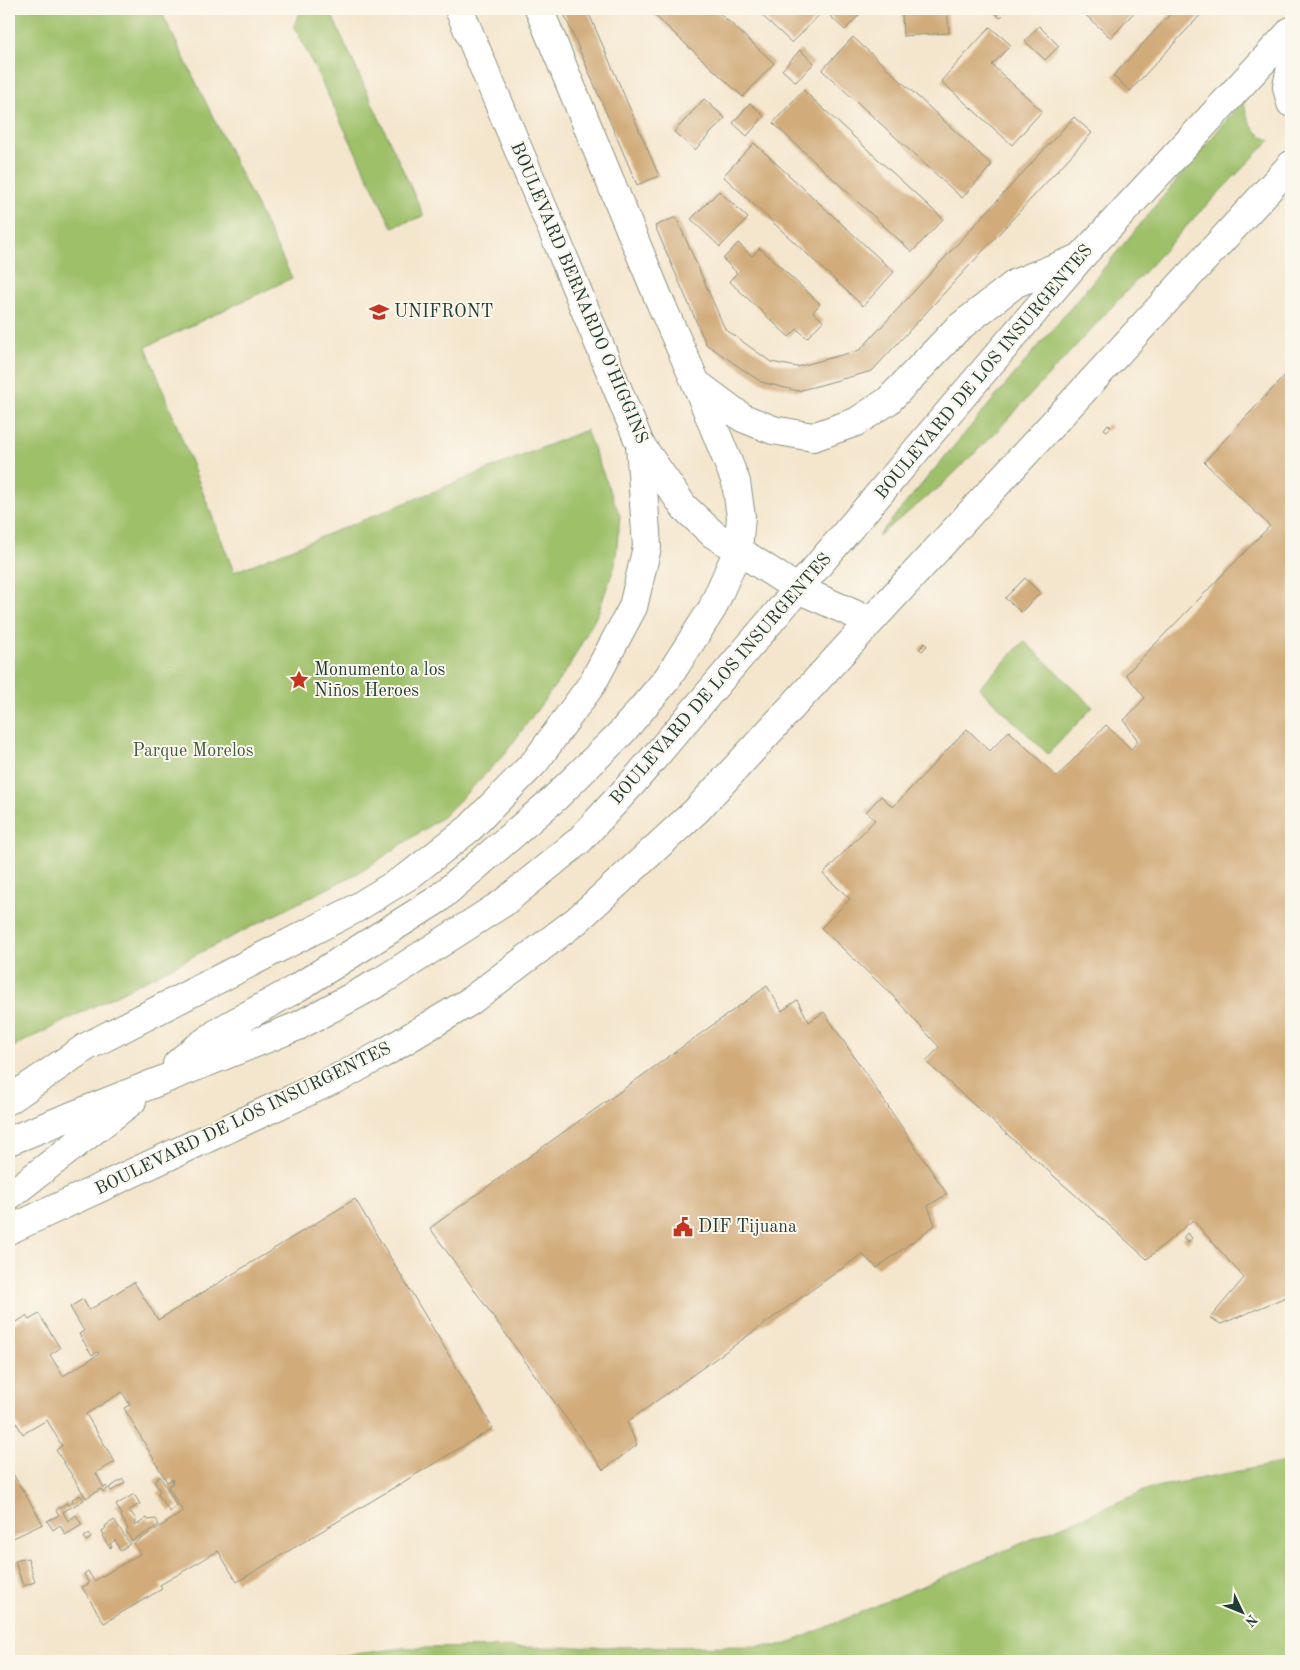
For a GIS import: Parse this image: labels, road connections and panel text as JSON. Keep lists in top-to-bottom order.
{
  "streets": {
    "main road": ["BOULEVARD BERNARDO O'HIGGINS", "BOULEVARD DE LOS INSURGENTES"]
  },
  "crossings": [
    ["BOULEVARD BERNARDO O'HIGGINS", "BOULEVARD DE LOS INSURGENTES"]
  ],
  "parks": ["Parque Morelos"],
  "places": {
    "school or university": ["UNIFRONT"],
    "place": ["Monumento a los Niños Heroes"],
    "public building": ["DIF Tijuana"]
  },
  "north": "bottom right"
}
